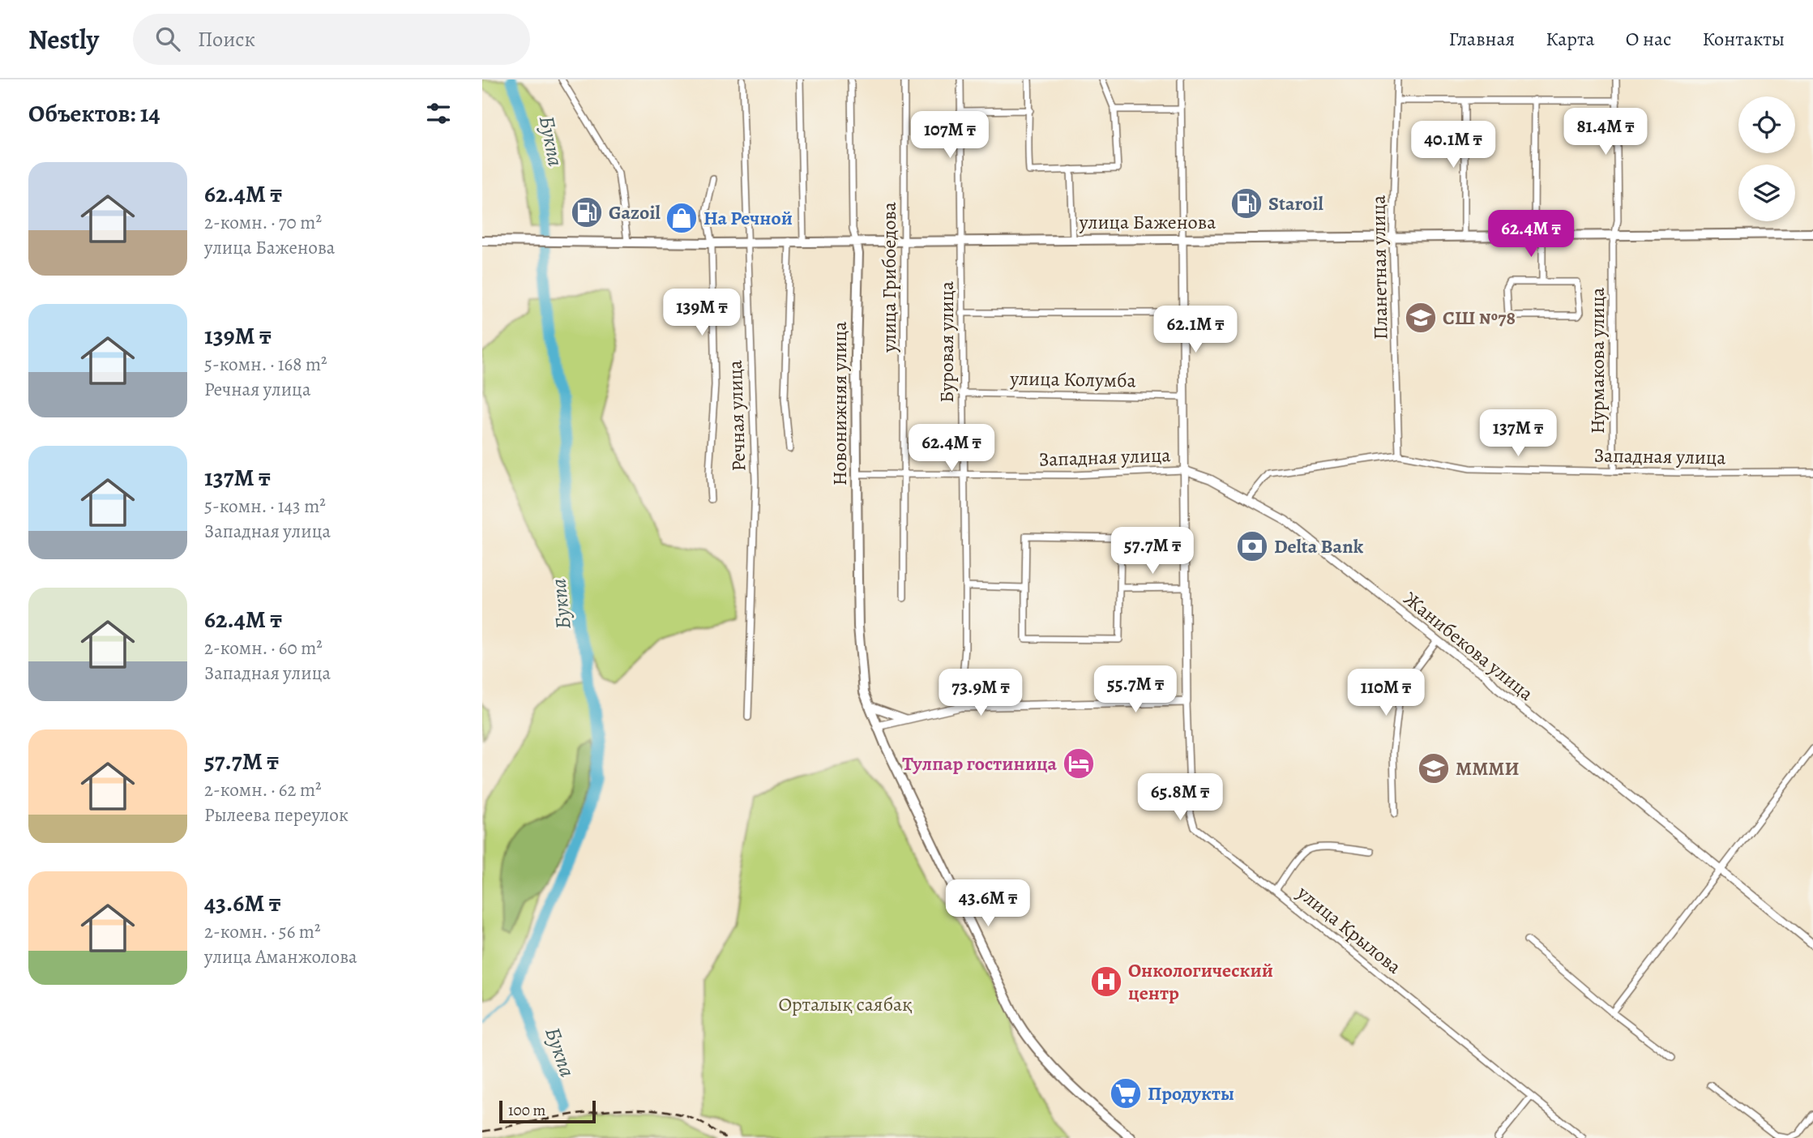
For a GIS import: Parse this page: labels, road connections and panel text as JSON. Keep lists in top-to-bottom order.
{
  "streets": {
    "main road": ["улица Баженова", "Новонижняя улица"],
    "street": [
      "Планетная улица",
      "улица Грибоедова",
      "Буровая улица",
      "Нурмакова улица",
      "улица Колумба",
      "Речная улица",
      "Западная улица",
      "Жанибекова улица",
      "улица Крылова"
    ]
  },
  "crossings": [
    ["улица Баженова", "Планетная улица"],
    ["улица Баженова", "улица Грибоедова"],
    ["улица Баженова", "Буровая улица"],
    ["улица Баженова", "Нурмакова улица"],
    ["улица Баженова", "Новонижняя улица"],
    ["улица Баженова", "Речная улица"],
    ["Планетная улица", "Западная улица"],
    ["улица Грибоедова", "Западная улица"],
    ["Буровая улица", "улица Колумба"],
    ["Буровая улица", "Западная улица"],
    ["Нурмакова улица", "Западная улица"],
    ["Новонижняя улица", "Западная улица"],
    ["Западная улица", "Жанибекова улица"]
  ],
  "water": ["Букпа"],
  "parks": ["Орталық саябақ"],
  "places": {
    "fuel station": ["Staroil", "Gazoil"],
    "shop": ["На Речной"],
    "school or university": ["СШ №78", "МММИ"],
    "bank": ["Delta Bank"],
    "hotel": ["Тулпар гостиница"],
    "hospital": ["Онкологический центр"],
    "supermarket": ["Продукты"]
  },
  "scale_bar": "100 m",
  "page": {
    "header": "Nestly",
    "search": "Поиск",
    "nav": [
      "Главная",
      "Карта",
      "О нас",
      "Контакты"
    ],
    "heading": "Объектов: 14",
    "price": [
      "81.4M ₸",
      "107M ₸",
      "40.1M ₸",
      "62.4M ₸",
      "139M ₸",
      "62.1M ₸",
      "137M ₸",
      "62.4M ₸",
      "57.7M ₸",
      "55.7M ₸",
      "73.9M ₸",
      "110M ₸",
      "65.8M ₸",
      "43.6M ₸"
    ],
    "list": [
      {
        "name": "62.4M ₸",
        "note": "2-комн. · 70 m² · улица Баженова"
      },
      {
        "name": "139M ₸",
        "note": "5-комн. · 168 m² · Речная улица"
      },
      {
        "name": "137M ₸",
        "note": "5-комн. · 143 m² · Западная улица"
      },
      {
        "name": "62.4M ₸",
        "note": "2-комн. · 60 m² · Западная улица"
      },
      {
        "name": "57.7M ₸",
        "note": "2-комн. · 62 m² · Рылеева переулок"
      },
      {
        "name": "43.6M ₸",
        "note": "2-комн. · 56 m² · улица Аманжолова"
      }
    ],
    "scale": "100 m"
  }
}
